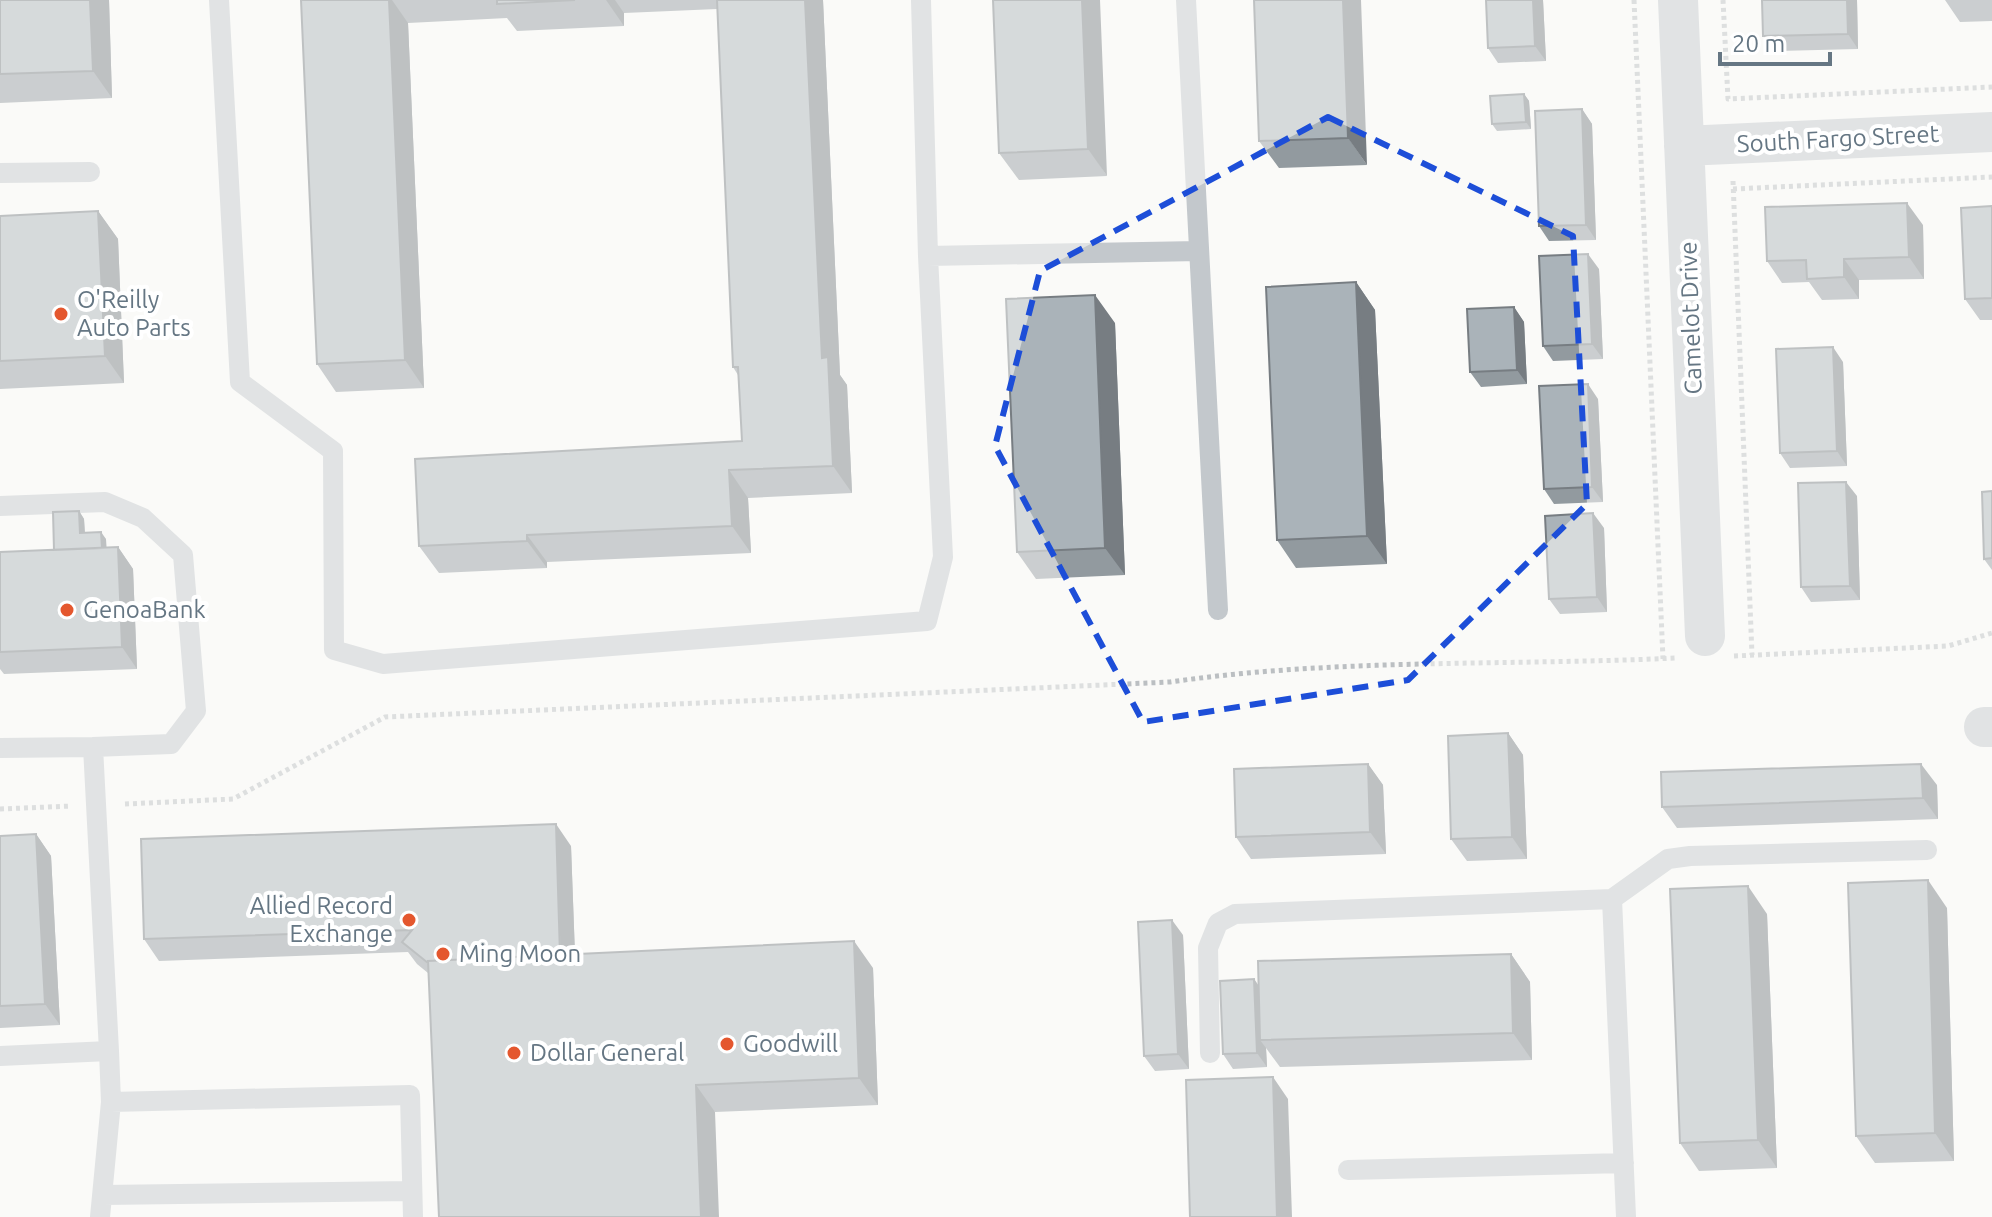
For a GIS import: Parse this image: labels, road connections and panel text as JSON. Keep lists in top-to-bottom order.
{
  "streets": {
    "street": ["South Fargo Street", "Camelot Drive"]
  },
  "crossings": [
    ["South Fargo Street", "Camelot Drive"]
  ],
  "places": [
    "O'Reilly Auto Parts",
    "GenoaBank",
    "Allied Record Exchange",
    "Ming Moon",
    "Goodwill",
    "Dollar General"
  ],
  "scale_bar": "20 m"
}
